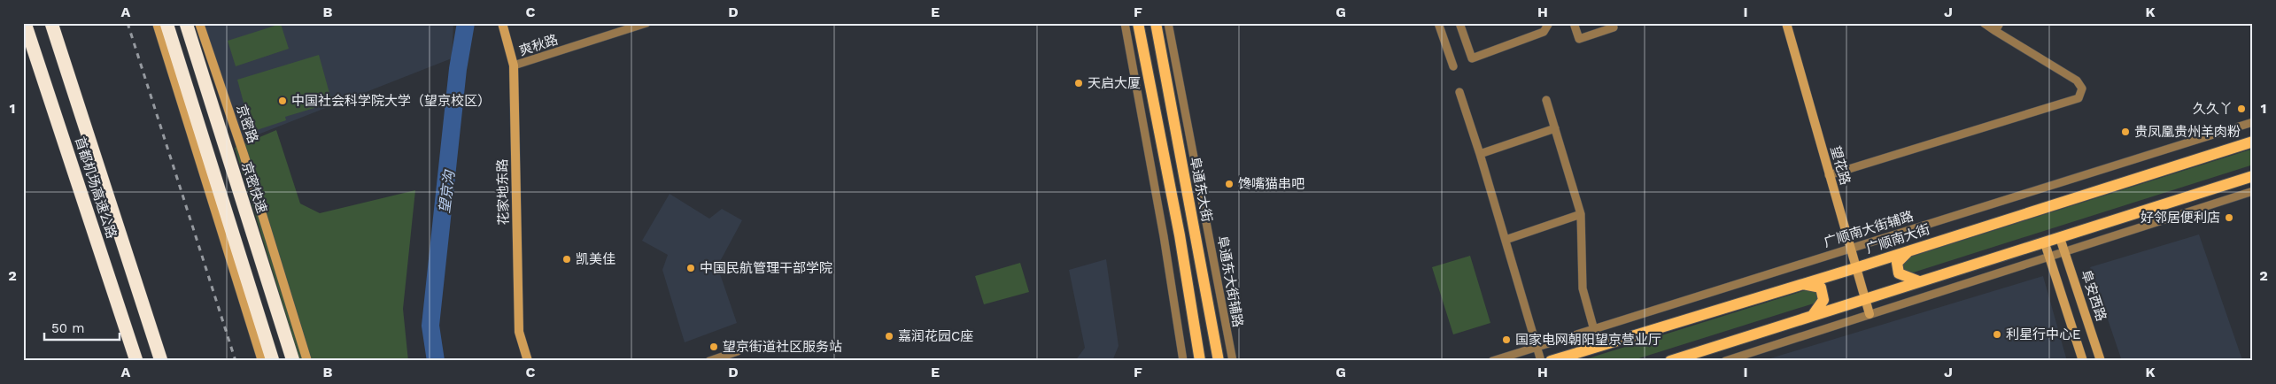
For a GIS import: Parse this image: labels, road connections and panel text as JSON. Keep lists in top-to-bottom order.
{
  "streets": {
    "highway": ["首都机场高速公路", "京密快速"],
    "main road": [
      "京密路",
      "望花路",
      "阜通东大街",
      "花家地东路",
      "广顺南大街",
      "阜安西路"
    ],
    "street": ["爽秋路", "广顺南大街辅路", "阜通东大街辅路"]
  },
  "crossings": [
    ["爽秋路", "花家地东路"],
    ["望花路", "广顺南大街辅路"],
    ["望花路", "广顺南大街"]
  ],
  "water": ["望京沟"],
  "places": [
    "天启大厦",
    "中国社会科学院大学（望京校区）",
    "久久丫",
    "贵凤凰贵州羊肉粉",
    "馋嘴猫串吧",
    "好邻居便利店",
    "凯美佳",
    "中国民航管理干部学院",
    "利星行中心E",
    "嘉润花园C座",
    "国家电网朝阳望京营业厅",
    "望京街道社区服务站"
  ],
  "scale_bar": "50 m",
  "grid": {
    "columns": [
      "A",
      "B",
      "C",
      "D",
      "E",
      "F",
      "G",
      "H",
      "I",
      "J",
      "K"
    ],
    "rows": ["1", "2"]
  }
}
